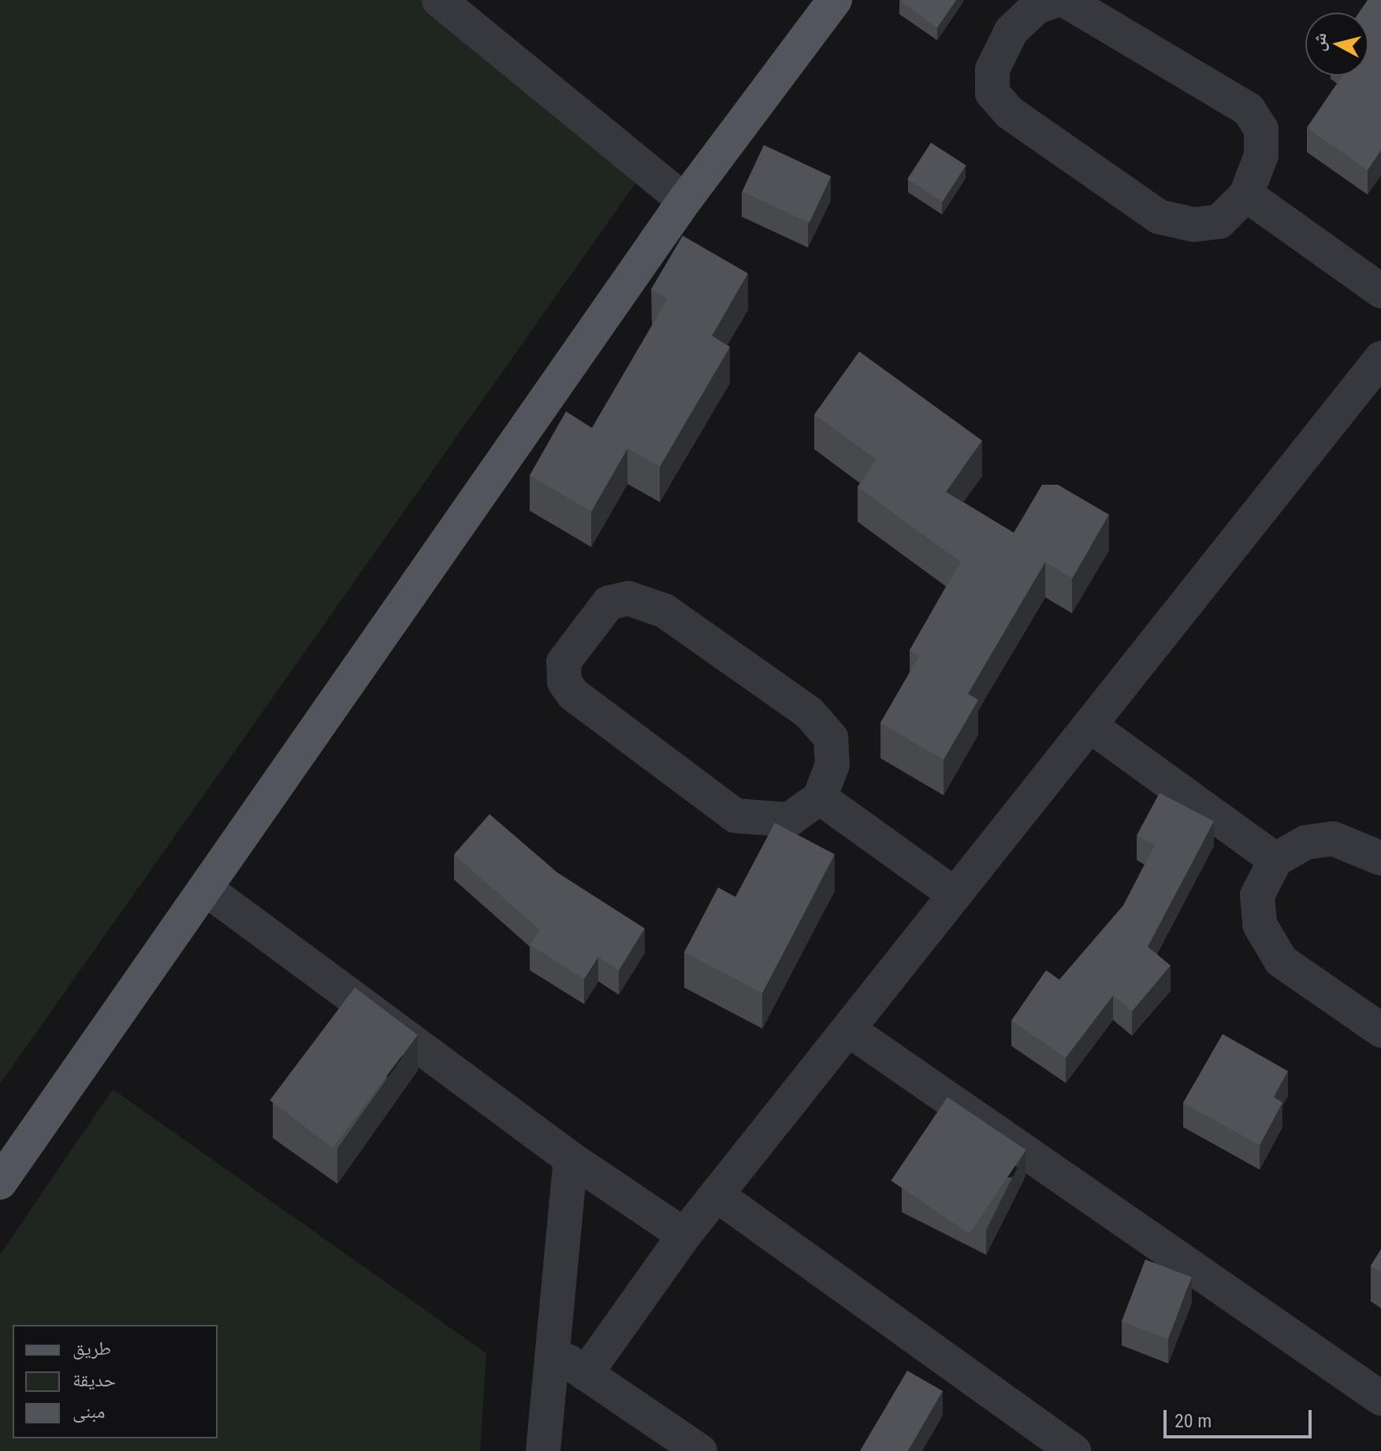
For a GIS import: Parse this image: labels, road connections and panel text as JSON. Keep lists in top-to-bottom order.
{
  "legend": ["طريق", "حديقة", "مبنى"],
  "scale_bar": "20 m",
  "north": "left"
}
